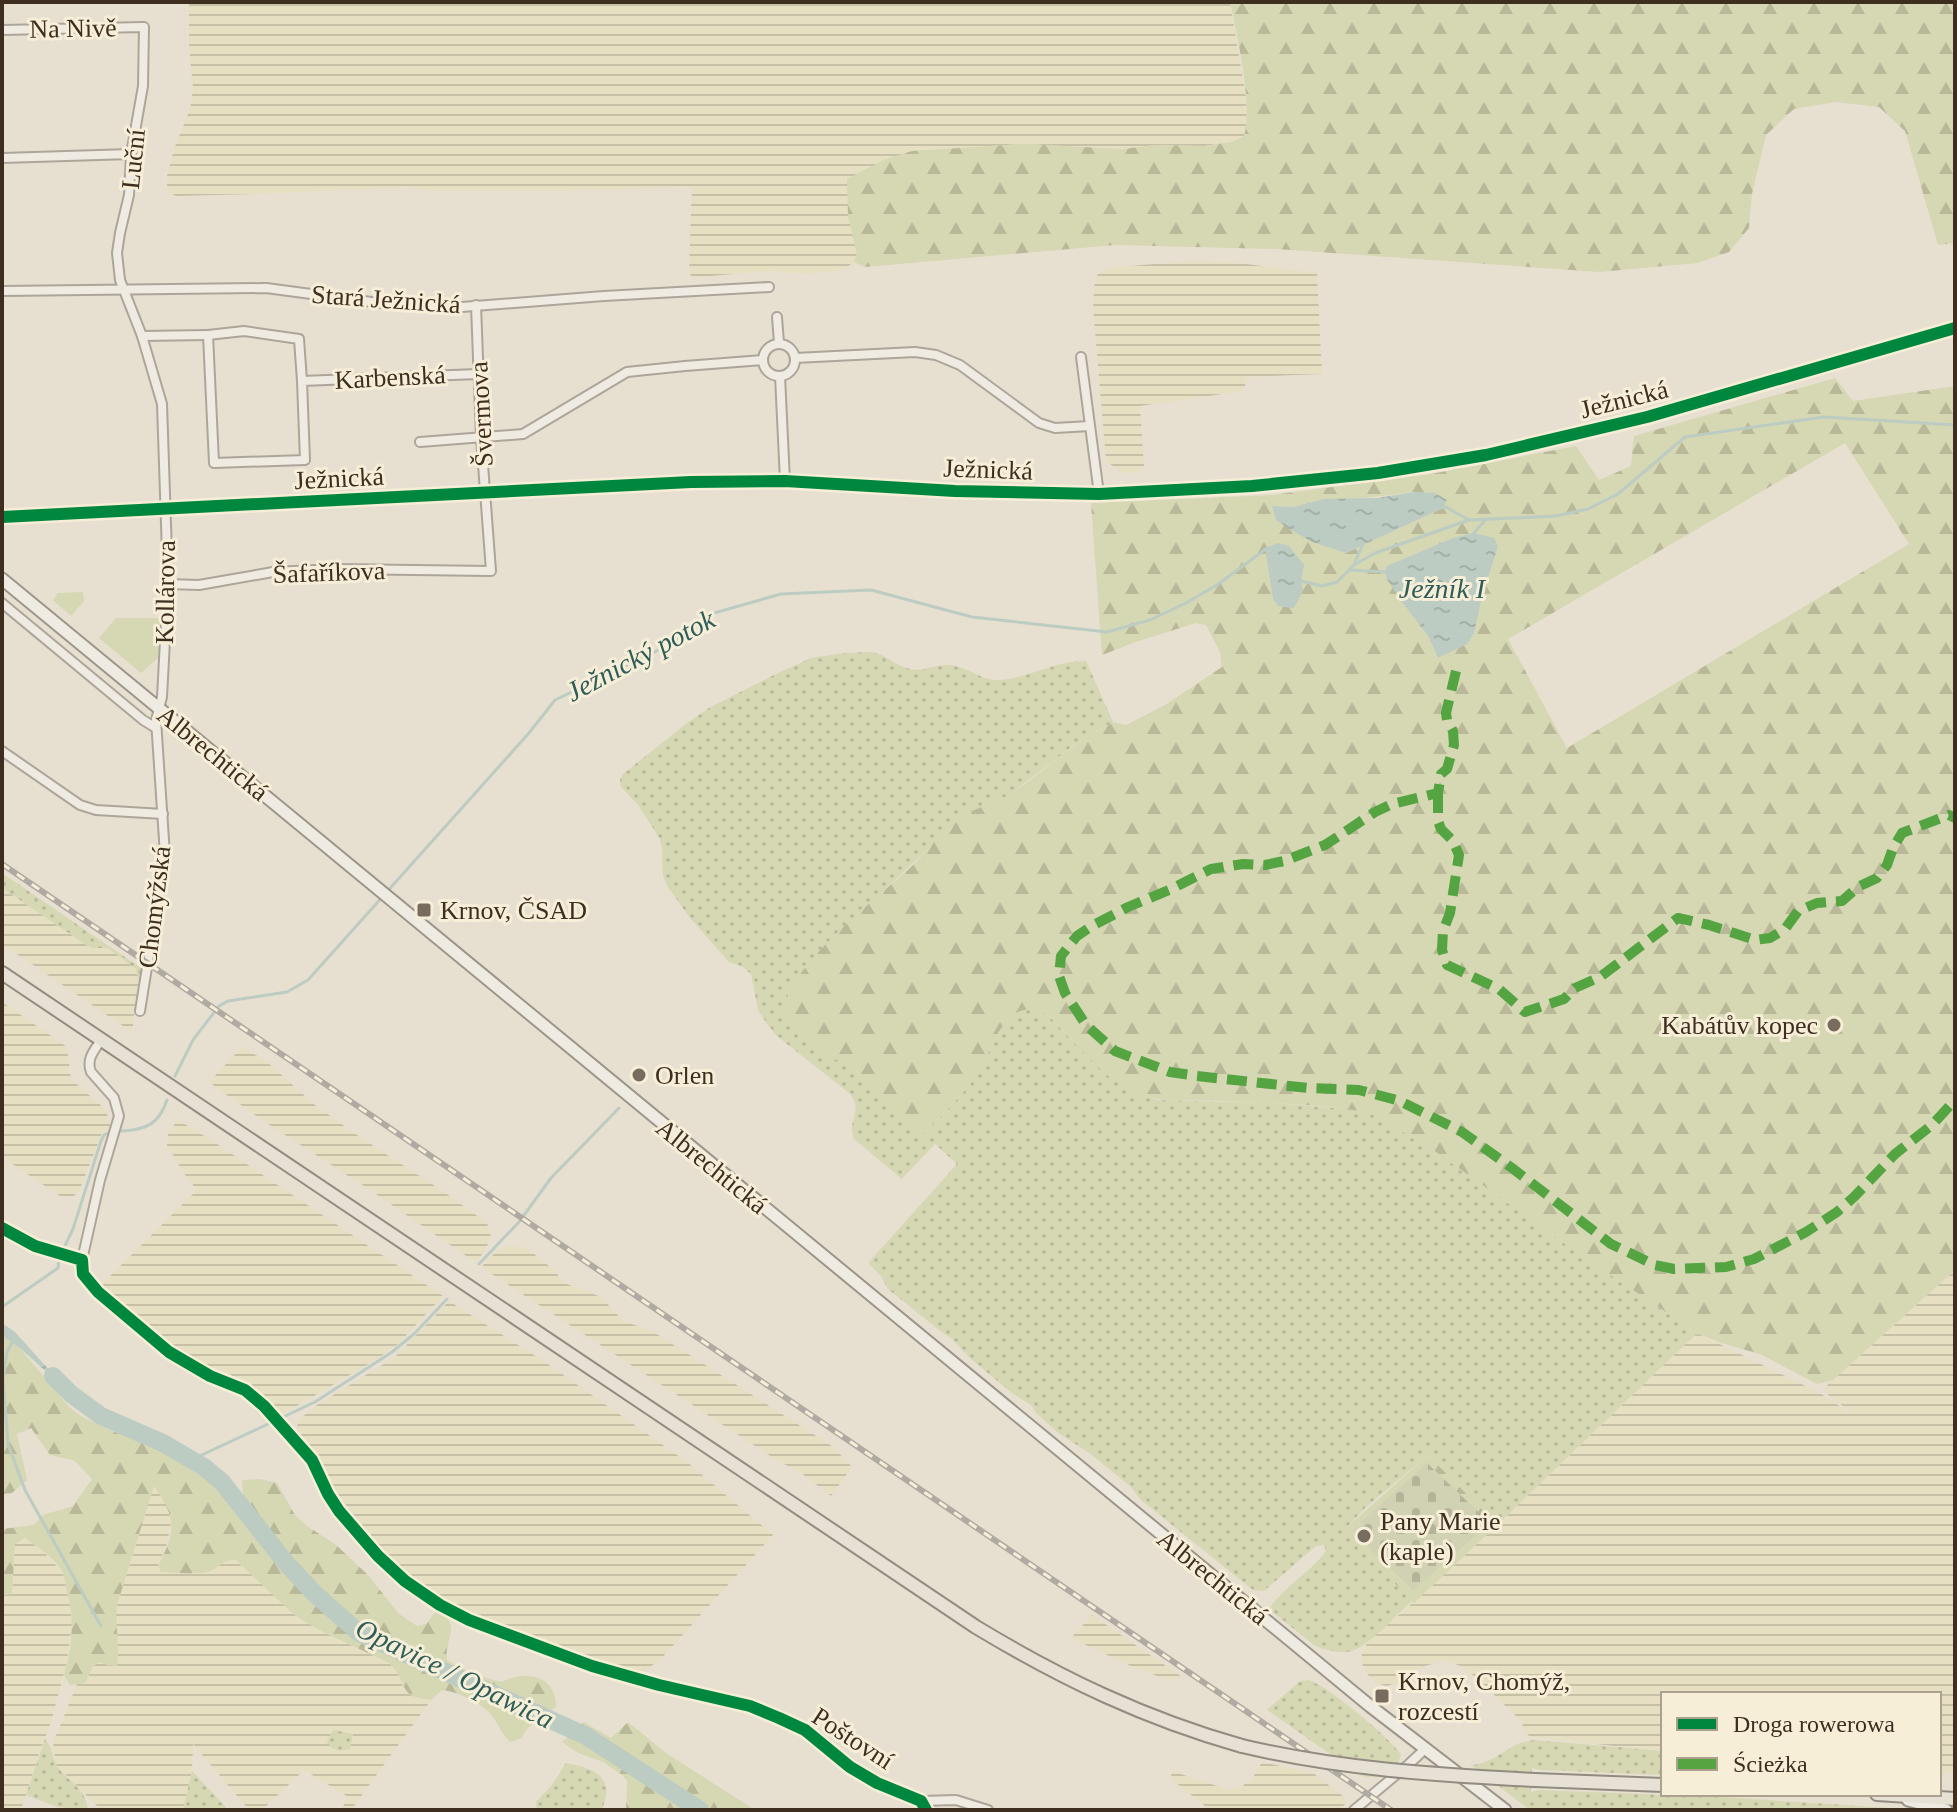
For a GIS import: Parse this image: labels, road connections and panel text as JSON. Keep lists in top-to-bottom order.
{
  "streets": {
    "main road": ["Ježnická", "Albrechtická"],
    "street": [
      "Na Nivě",
      "Luční",
      "Stará Ježnická",
      "Karbenská",
      "Švermova",
      "Šafaříkova",
      "Kollárova",
      "Chomýžská",
      "Poštovní"
    ]
  },
  "crossings": [
    ["Na Nivě", "Luční"],
    ["Luční", "Stará Ježnická"],
    ["Luční", "Kollárova"],
    ["Stará Ježnická", "Švermova"],
    ["Stará Ježnická", "Kollárova"],
    ["Karbenská", "Švermova"],
    ["Karbenská", "Kollárova"],
    ["Ježnická", "Švermova"],
    ["Ježnická", "Kollárova"],
    ["Švermova", "Šafaříkova"],
    ["Šafaříkova", "Kollárova"],
    ["Kollárova", "Albrechtická"],
    ["Kollárova", "Chomýžská"],
    ["Albrechtická", "Chomýžská"]
  ],
  "water": ["Ježník I", "Ježnický potok", "Opavice / Opawica"],
  "places": {
    "transit": ["Krnov, ČSAD", "Krnov, Chomýž, rozcestí"],
    "other": ["Kabátův kopec", "Orlen", "Pany Marie (kaple)"]
  },
  "legend": ["Droga rowerowa", "Ścieżka"]
}
